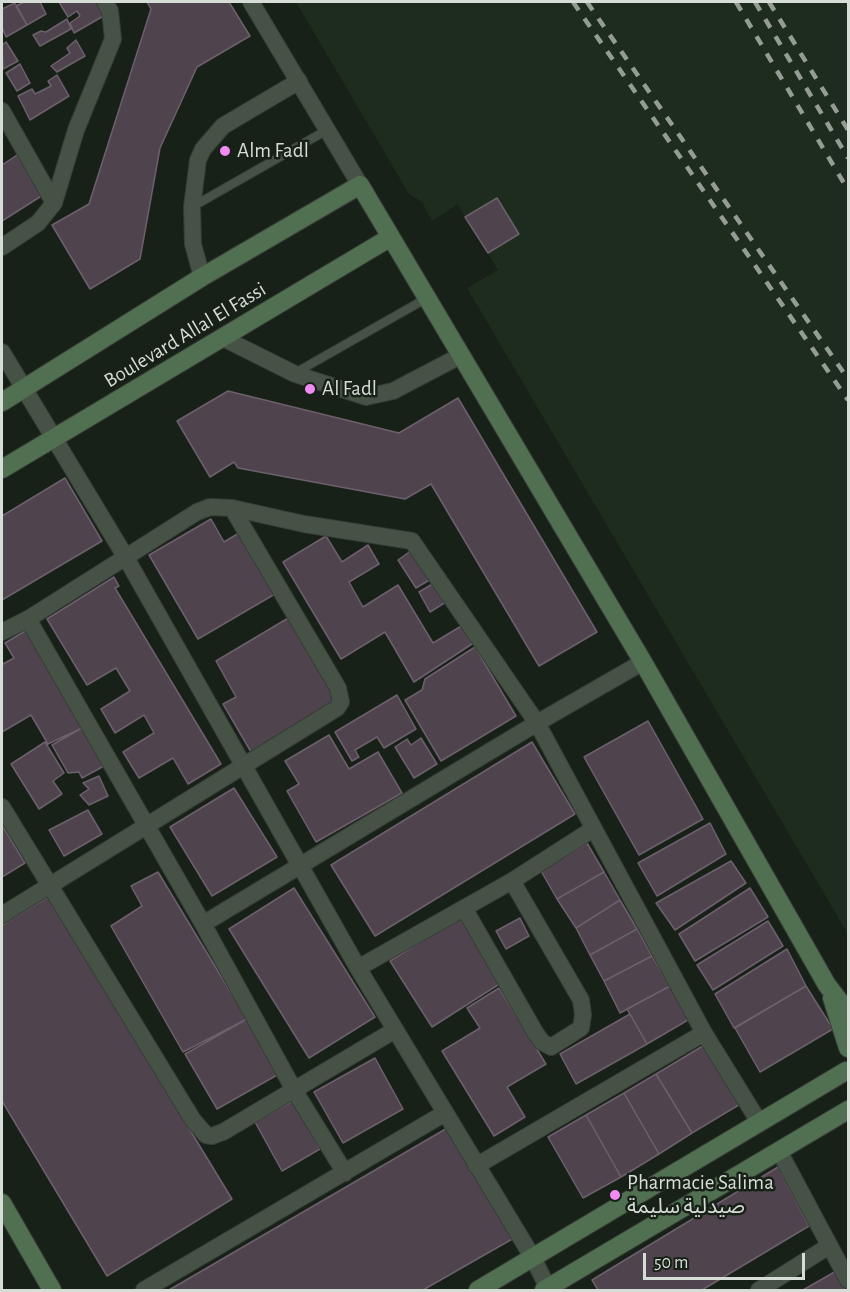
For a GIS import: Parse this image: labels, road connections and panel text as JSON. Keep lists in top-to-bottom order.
{
  "streets": {
    "street": ["Boulevard Allal El Fassi"]
  },
  "places": ["Alm Fadl", "Al Fadl", "Pharmacie Salima صيدلية سليمة"],
  "scale_bar": "50 m"
}
